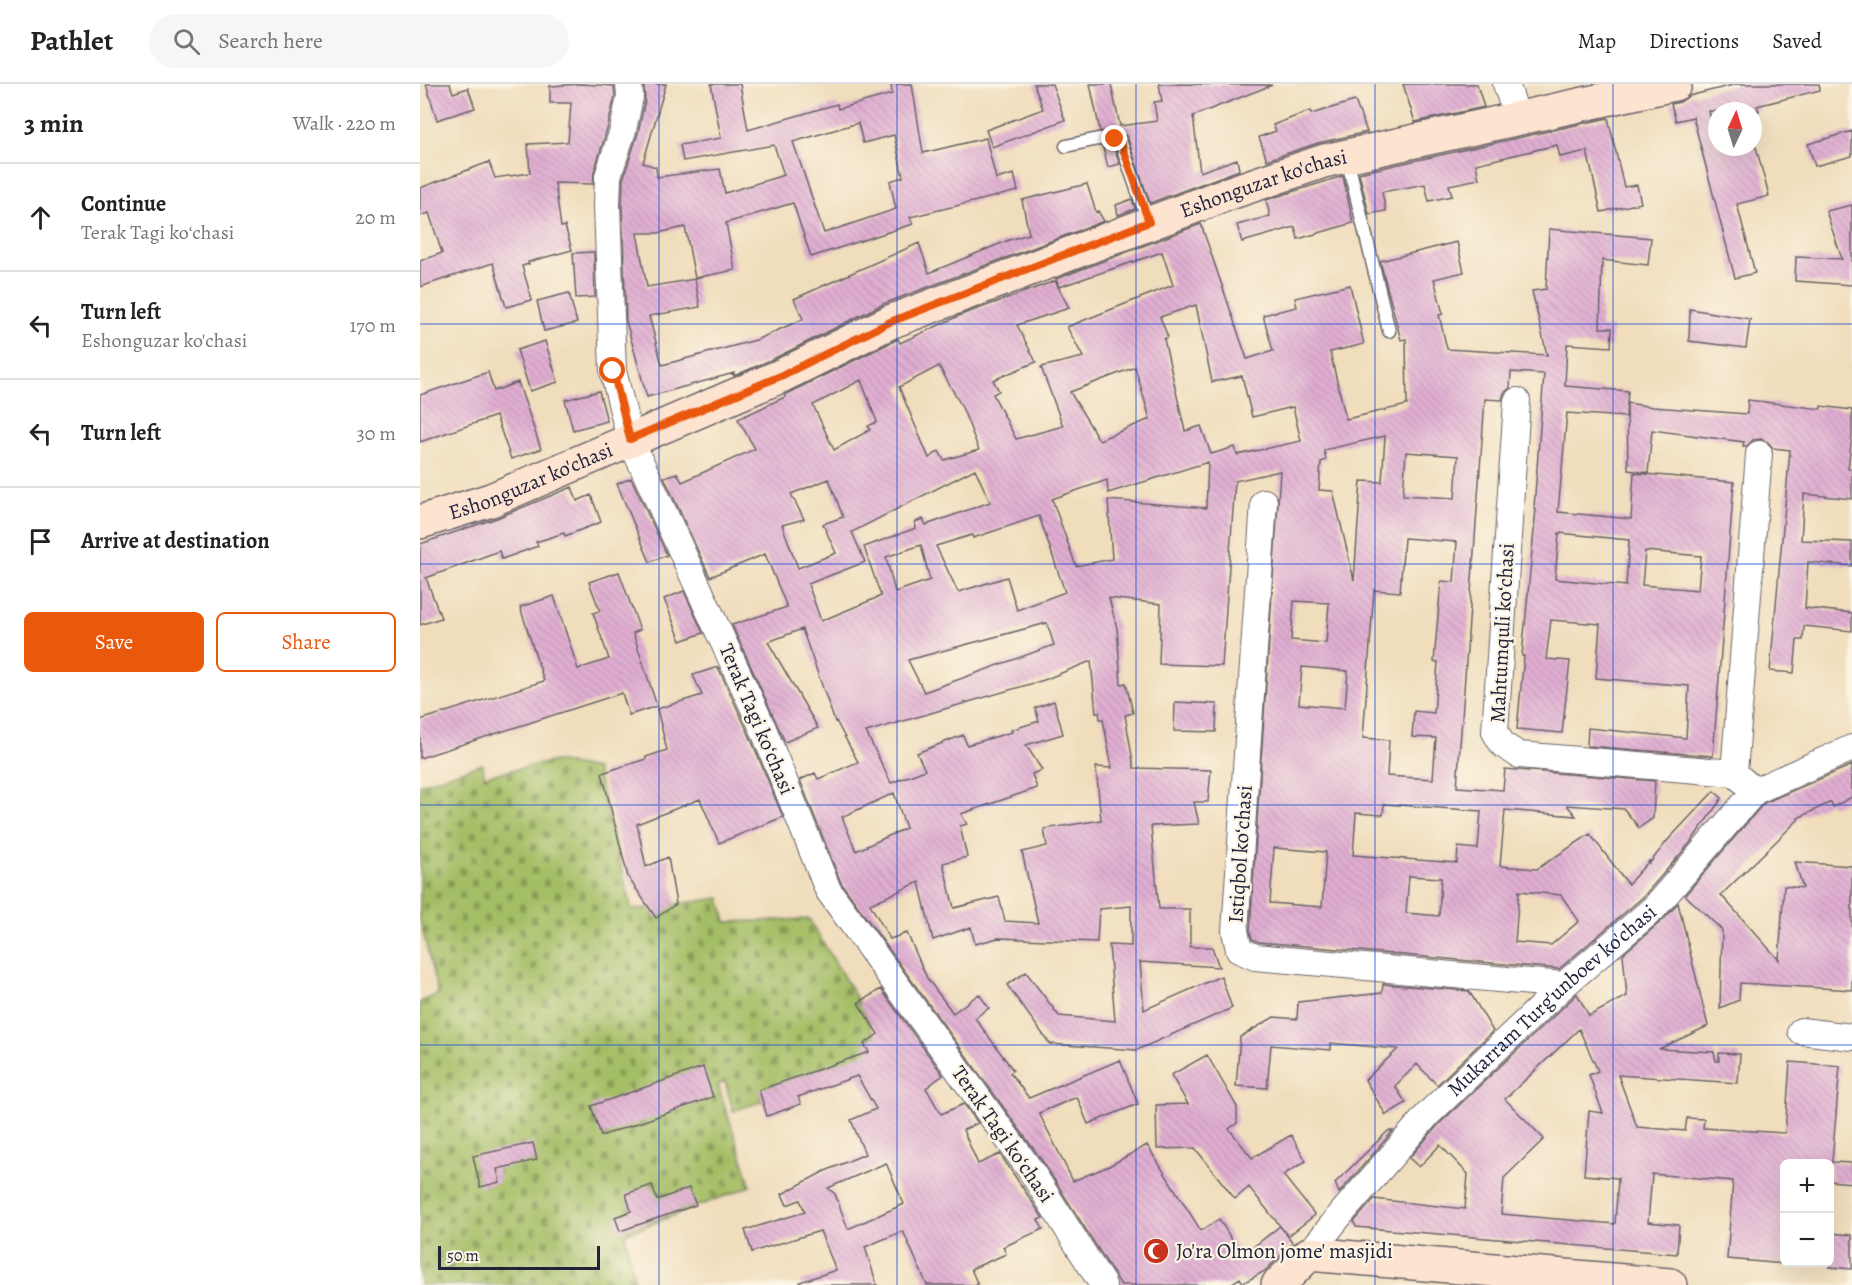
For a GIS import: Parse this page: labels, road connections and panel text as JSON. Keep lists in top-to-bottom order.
{
  "streets": {
    "street": [
      "Eshonguzar ko'chasi",
      "Mahtumquli koʻchasi",
      "Terak Tagi koʻchasi",
      "Istiqbol koʻchasi",
      "Mukarram Turg'unboev ko'chasi"
    ]
  },
  "crossings": [
    ["Eshonguzar ko'chasi", "Terak Tagi koʻchasi"],
    ["Istiqbol koʻchasi", "Mukarram Turg'unboev ko'chasi"]
  ],
  "places": {
    "mosque": ["Jo'ra Olmon jome' masjidi"]
  },
  "scale_bar": "50 m",
  "north": "top",
  "page": {
    "header": "Pathlet",
    "search": "Search here",
    "nav": ["Map", "Directions", "Saved"],
    "heading": ["3 min", "Walk · 220 m"],
    "list": [
      ["Continue", "Terak Tagi koʻchasi", "20 m"],
      ["Turn left", "Eshonguzar ko'chasi", "170 m"],
      ["Turn left", "30 m"],
      "Arrive at destination"
    ],
    "buttons": ["Save", "Share"],
    "map_buttons": ["+", "−"],
    "scale": "50 m"
  }
}
